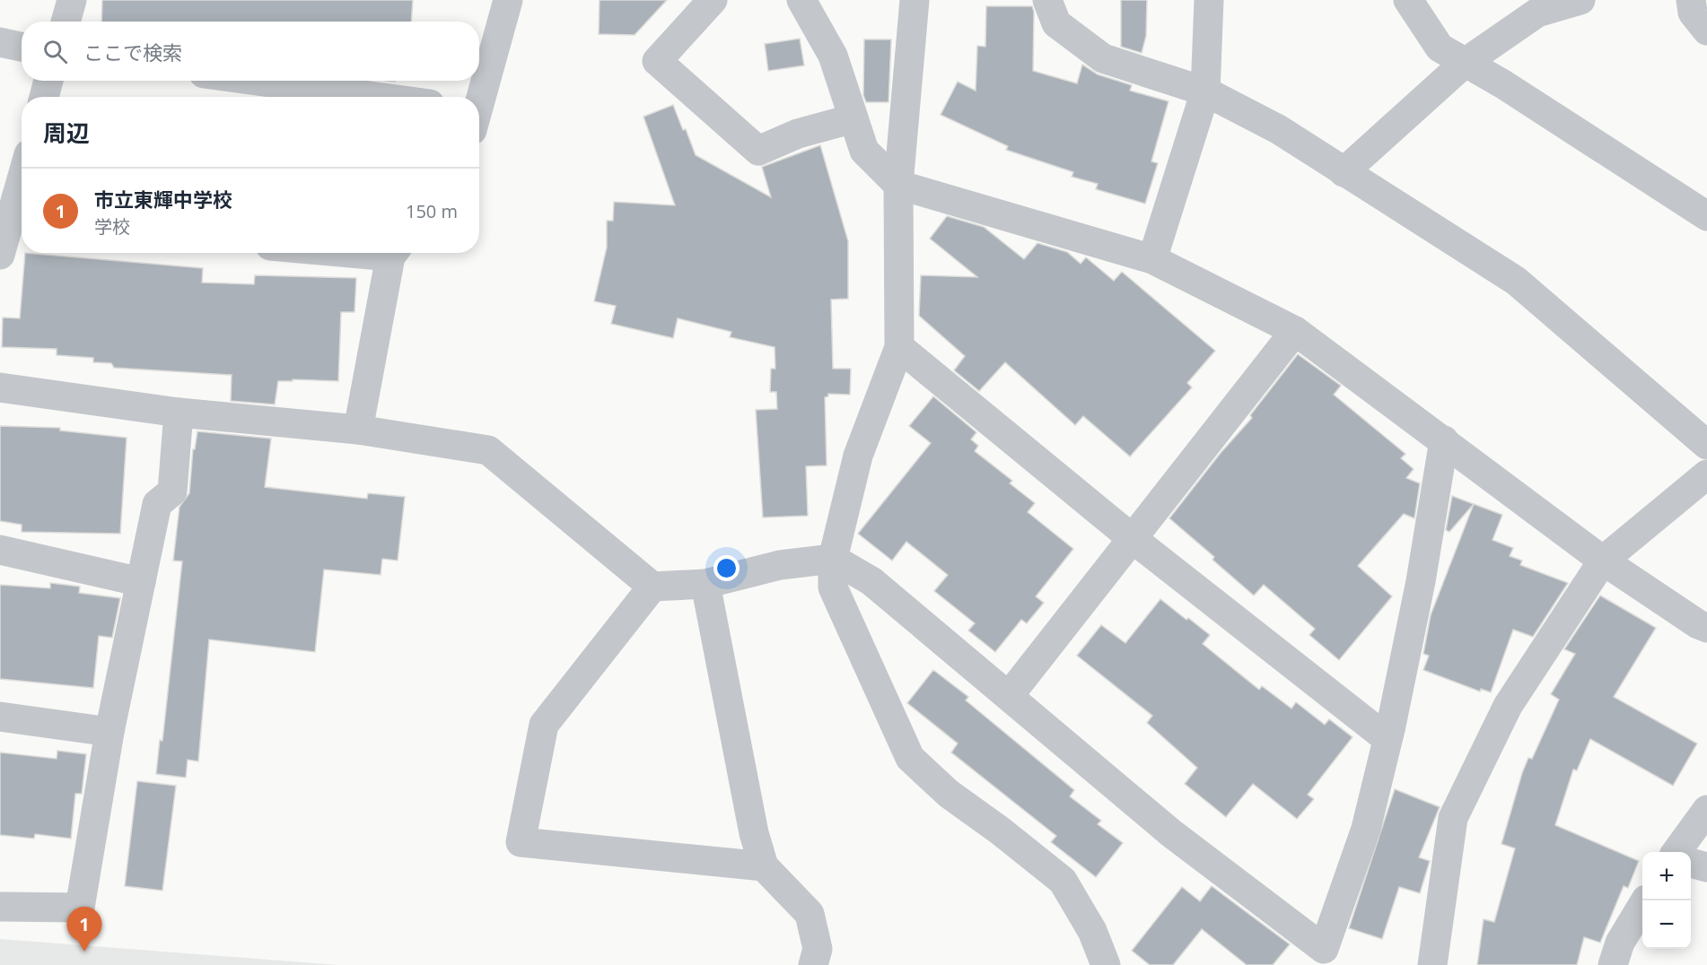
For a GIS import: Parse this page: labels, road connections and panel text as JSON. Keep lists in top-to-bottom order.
{
  "page": {
    "search": "ここで検索",
    "heading": "周辺",
    "list": [
      {
        "mark": "1",
        "name": "市立東輝中学校",
        "note": "学校",
        "value": "150 m"
      }
    ],
    "map_buttons": ["+", "−"],
    "pins": "1"
  }
}
